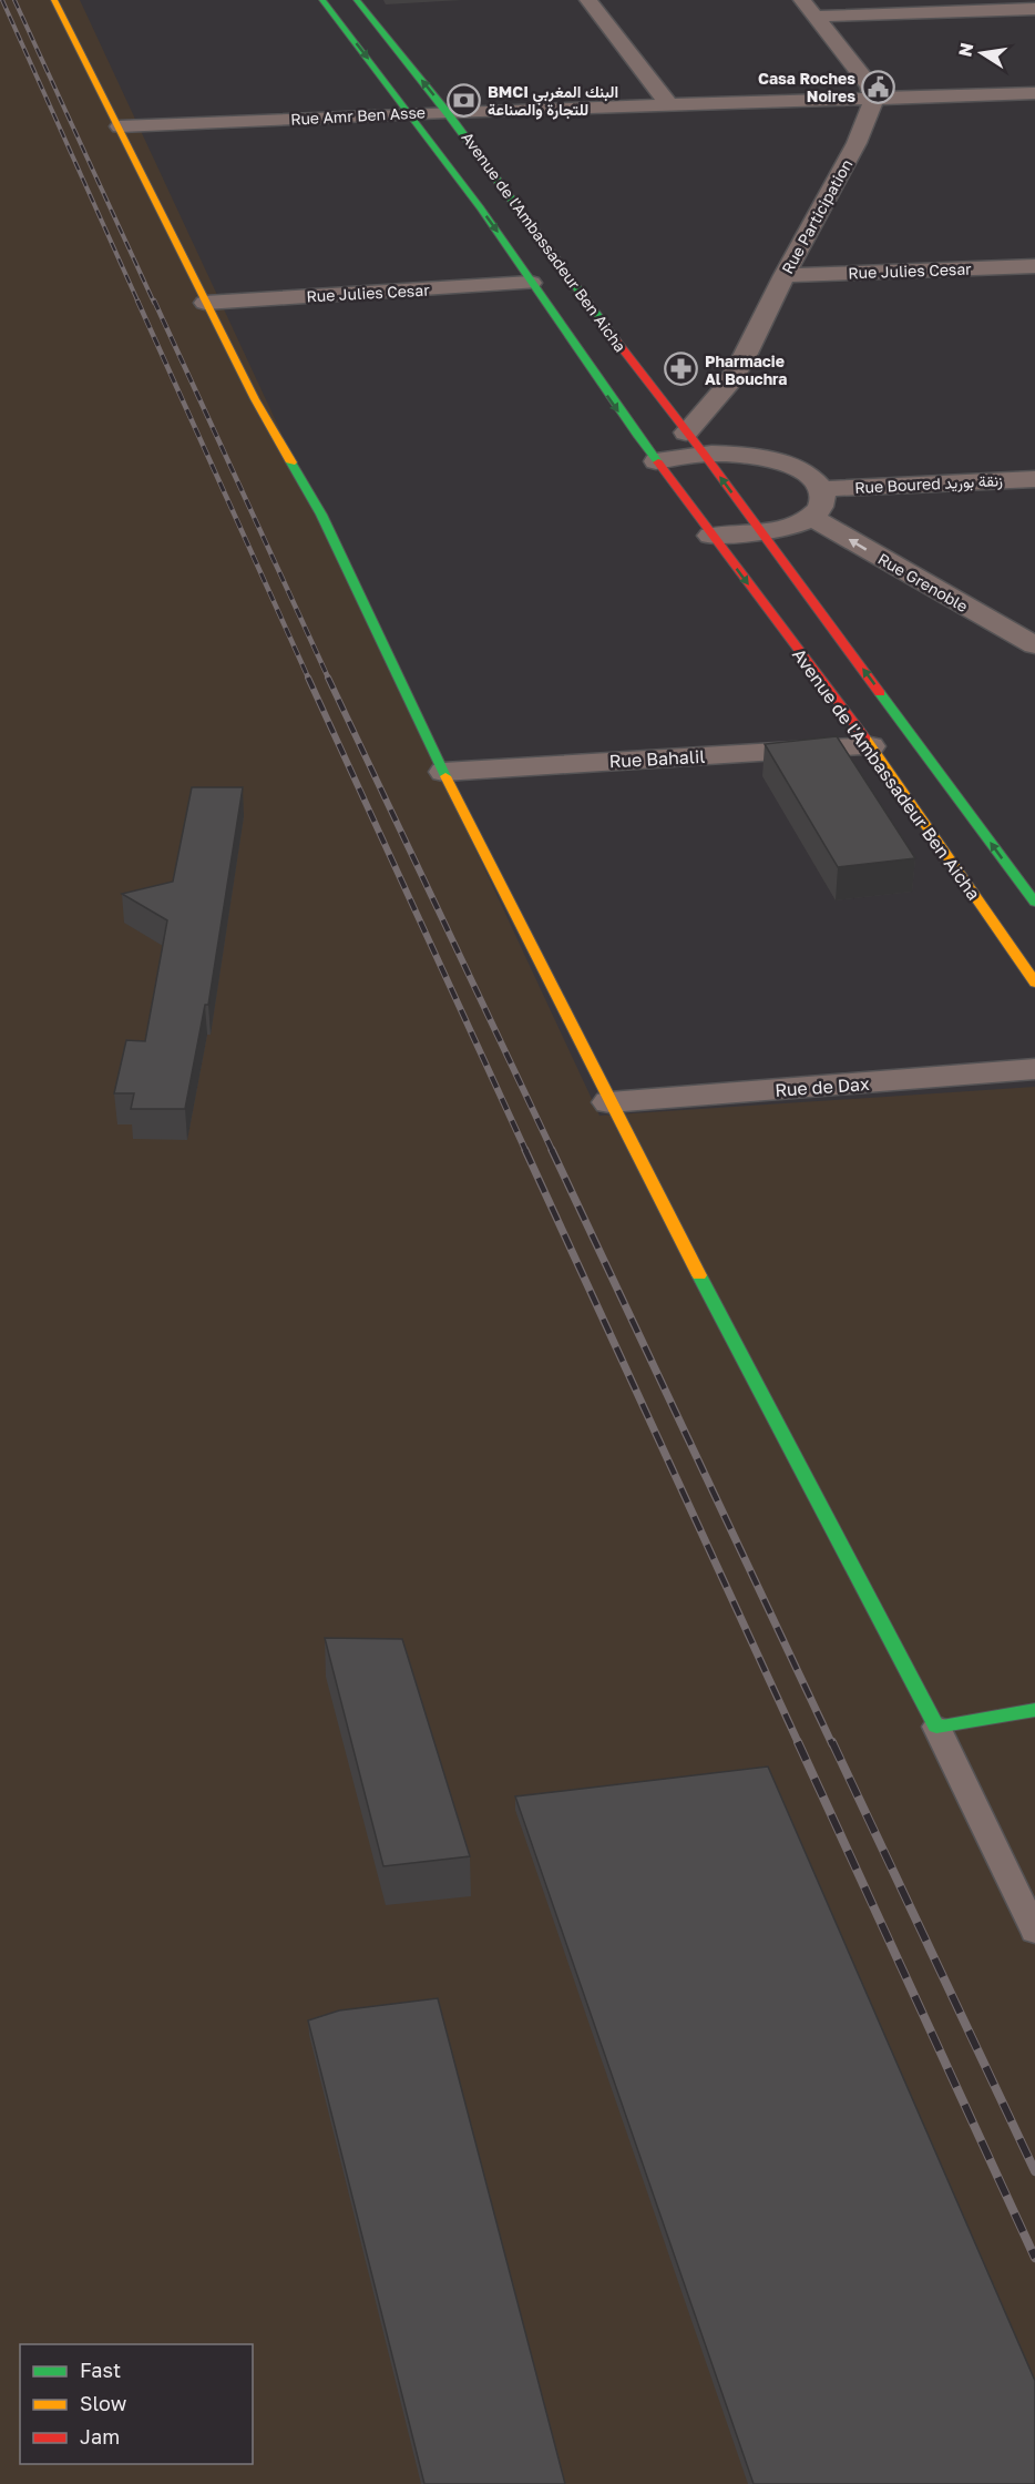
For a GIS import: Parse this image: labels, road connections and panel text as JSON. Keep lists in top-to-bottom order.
{
  "streets": {
    "main road": ["Avenue de l'Ambassadeur Ben Aicha"],
    "street": [
      "Rue Amr Ben Asse",
      "Rue Participation",
      "Rue Julies Cesar",
      "Rue Boured زنقة بوريد",
      "Rue Grenoble",
      "Rue Bahalil",
      "Rue de Dax"
    ]
  },
  "crossings": [
    ["Rue Amr Ben Asse", "Rue Participation"],
    ["Rue Amr Ben Asse", "Avenue de l'Ambassadeur Ben Aicha"],
    ["Rue Participation", "Avenue de l'Ambassadeur Ben Aicha"],
    ["Rue Participation", "Rue Julies Cesar"],
    ["Avenue de l'Ambassadeur Ben Aicha", "Rue Julies Cesar"],
    ["Avenue de l'Ambassadeur Ben Aicha", "Rue Bahalil"]
  ],
  "one_way": ["Rue Grenoble"],
  "places": {
    "public building": ["Casa Roches Noires"],
    "bank": ["BMCI البنك المغربي للتجارة والصناعة"],
    "pharmacy": ["Pharmacie Al Bouchra"]
  },
  "legend": ["Fast", "Slow", "Jam"],
  "north": "left"
}
